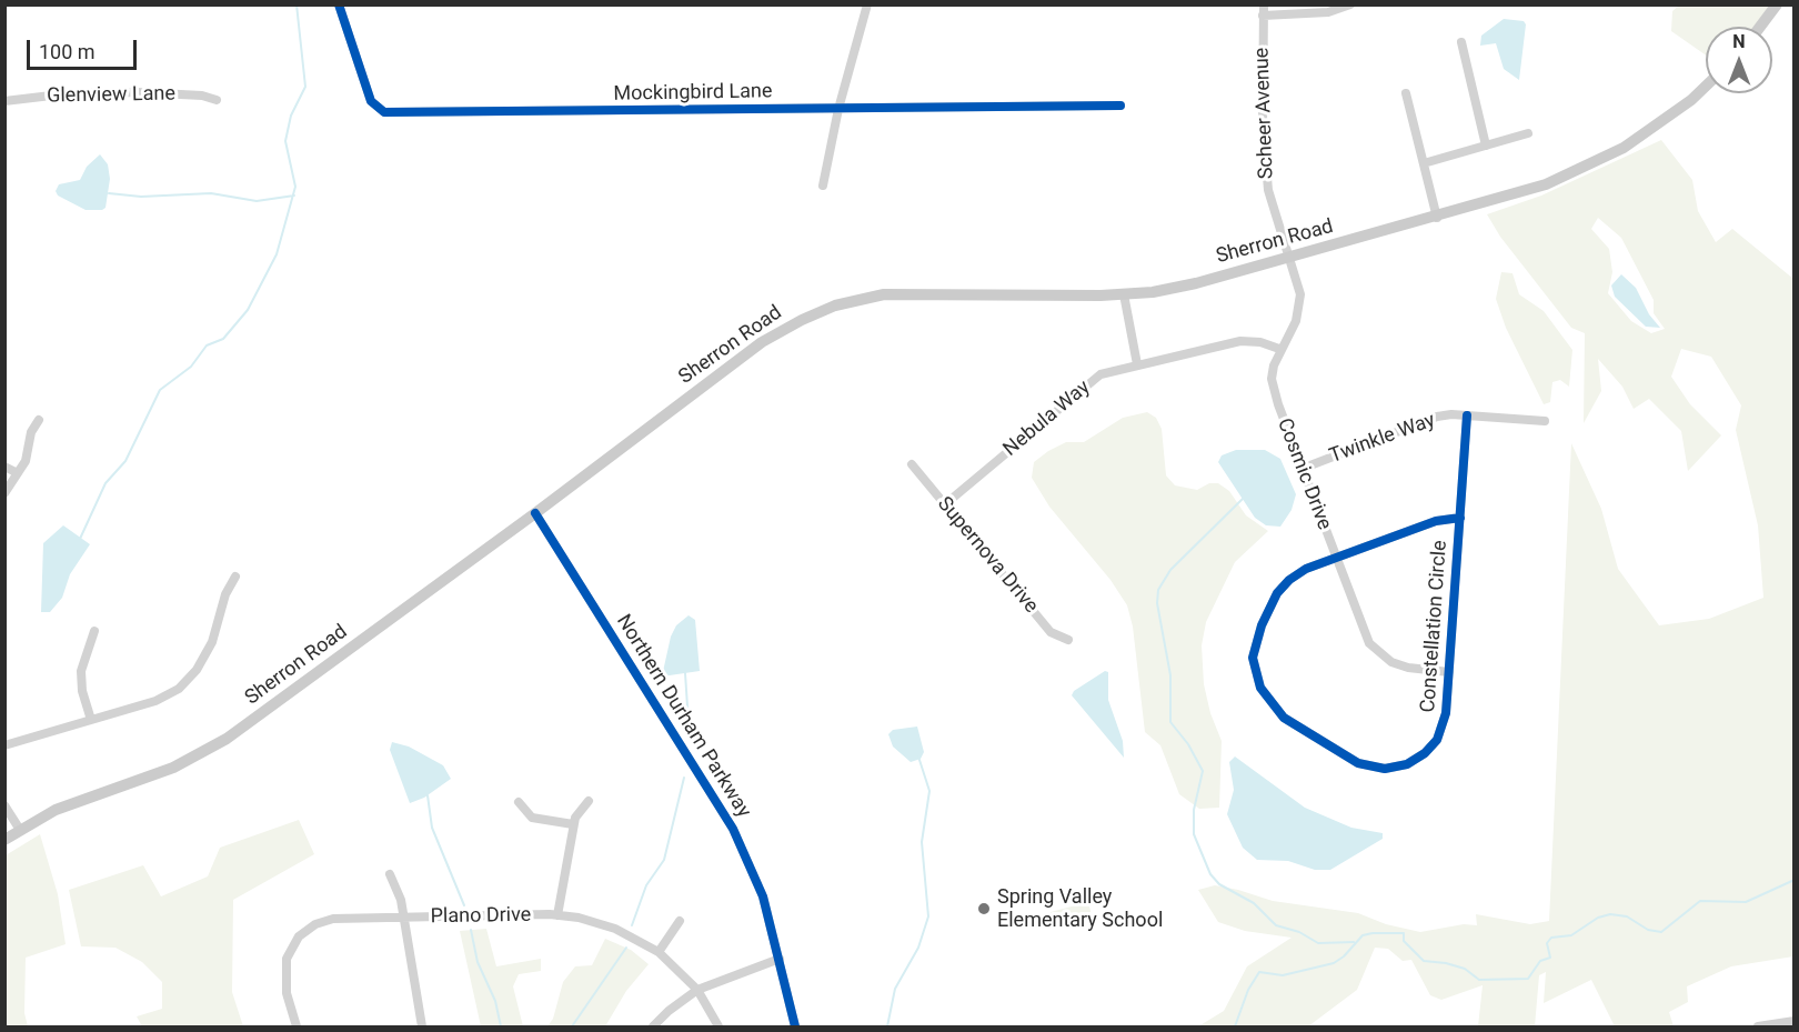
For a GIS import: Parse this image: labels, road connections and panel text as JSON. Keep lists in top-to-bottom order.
{
  "streets": {
    "main road": ["Sherron Road"],
    "street": [
      "Mockingbird Lane",
      "Glenview Lane",
      "Scheer Avenue",
      "Nebula Way",
      "Twinkle Way",
      "Cosmic Drive",
      "Supernova Drive",
      "Constellation Circle",
      "Northern Durham Parkway",
      "Plano Drive"
    ]
  },
  "crossings": [
    ["Scheer Avenue", "Sherron Road"],
    ["Scheer Avenue", "Cosmic Drive"],
    ["Sherron Road", "Cosmic Drive"],
    ["Sherron Road", "Northern Durham Parkway"],
    ["Nebula Way", "Cosmic Drive"],
    ["Nebula Way", "Supernova Drive"],
    ["Twinkle Way", "Cosmic Drive"],
    ["Twinkle Way", "Constellation Circle"],
    ["Cosmic Drive", "Constellation Circle"]
  ],
  "places": ["Spring Valley Elementary School"],
  "scale_bar": "100 m",
  "north": "top"
}
